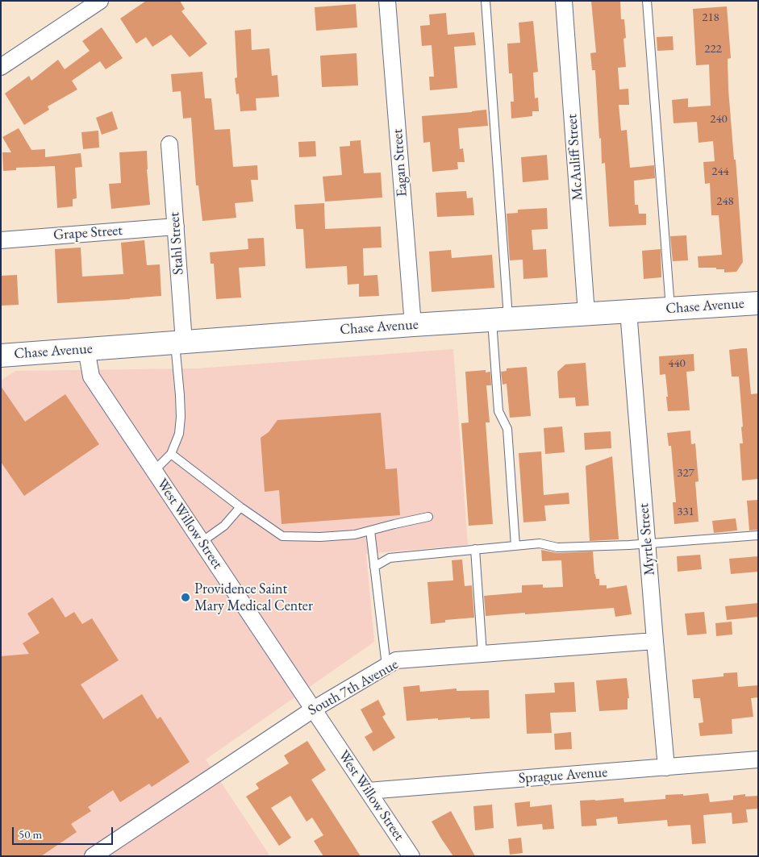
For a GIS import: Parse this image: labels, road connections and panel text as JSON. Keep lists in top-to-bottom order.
{
  "streets": {
    "street": [
      "McAuliff Street",
      "Eagan Street",
      "Grape Street",
      "Stahl Street",
      "Chase Avenue",
      "West Willow Street",
      "Myrtle Street",
      "South 7th Avenue",
      "Sprague Avenue"
    ]
  },
  "crossings": [
    ["McAuliff Street", "Chase Avenue"],
    ["Eagan Street", "Chase Avenue"],
    ["Grape Street", "Stahl Street"],
    ["Stahl Street", "Chase Avenue"],
    ["Chase Avenue", "West Willow Street"],
    ["Chase Avenue", "Myrtle Street"],
    ["West Willow Street", "South 7th Avenue"],
    ["West Willow Street", "Sprague Avenue"],
    ["Myrtle Street", "South 7th Avenue"],
    ["Myrtle Street", "Sprague Avenue"]
  ],
  "places": ["Providence Saint Mary Medical Center"],
  "house_numbers": [
    "218",
    "222",
    "240",
    "244",
    "248",
    "440",
    "327",
    "331"
  ],
  "scale_bar": "50 m"
}
